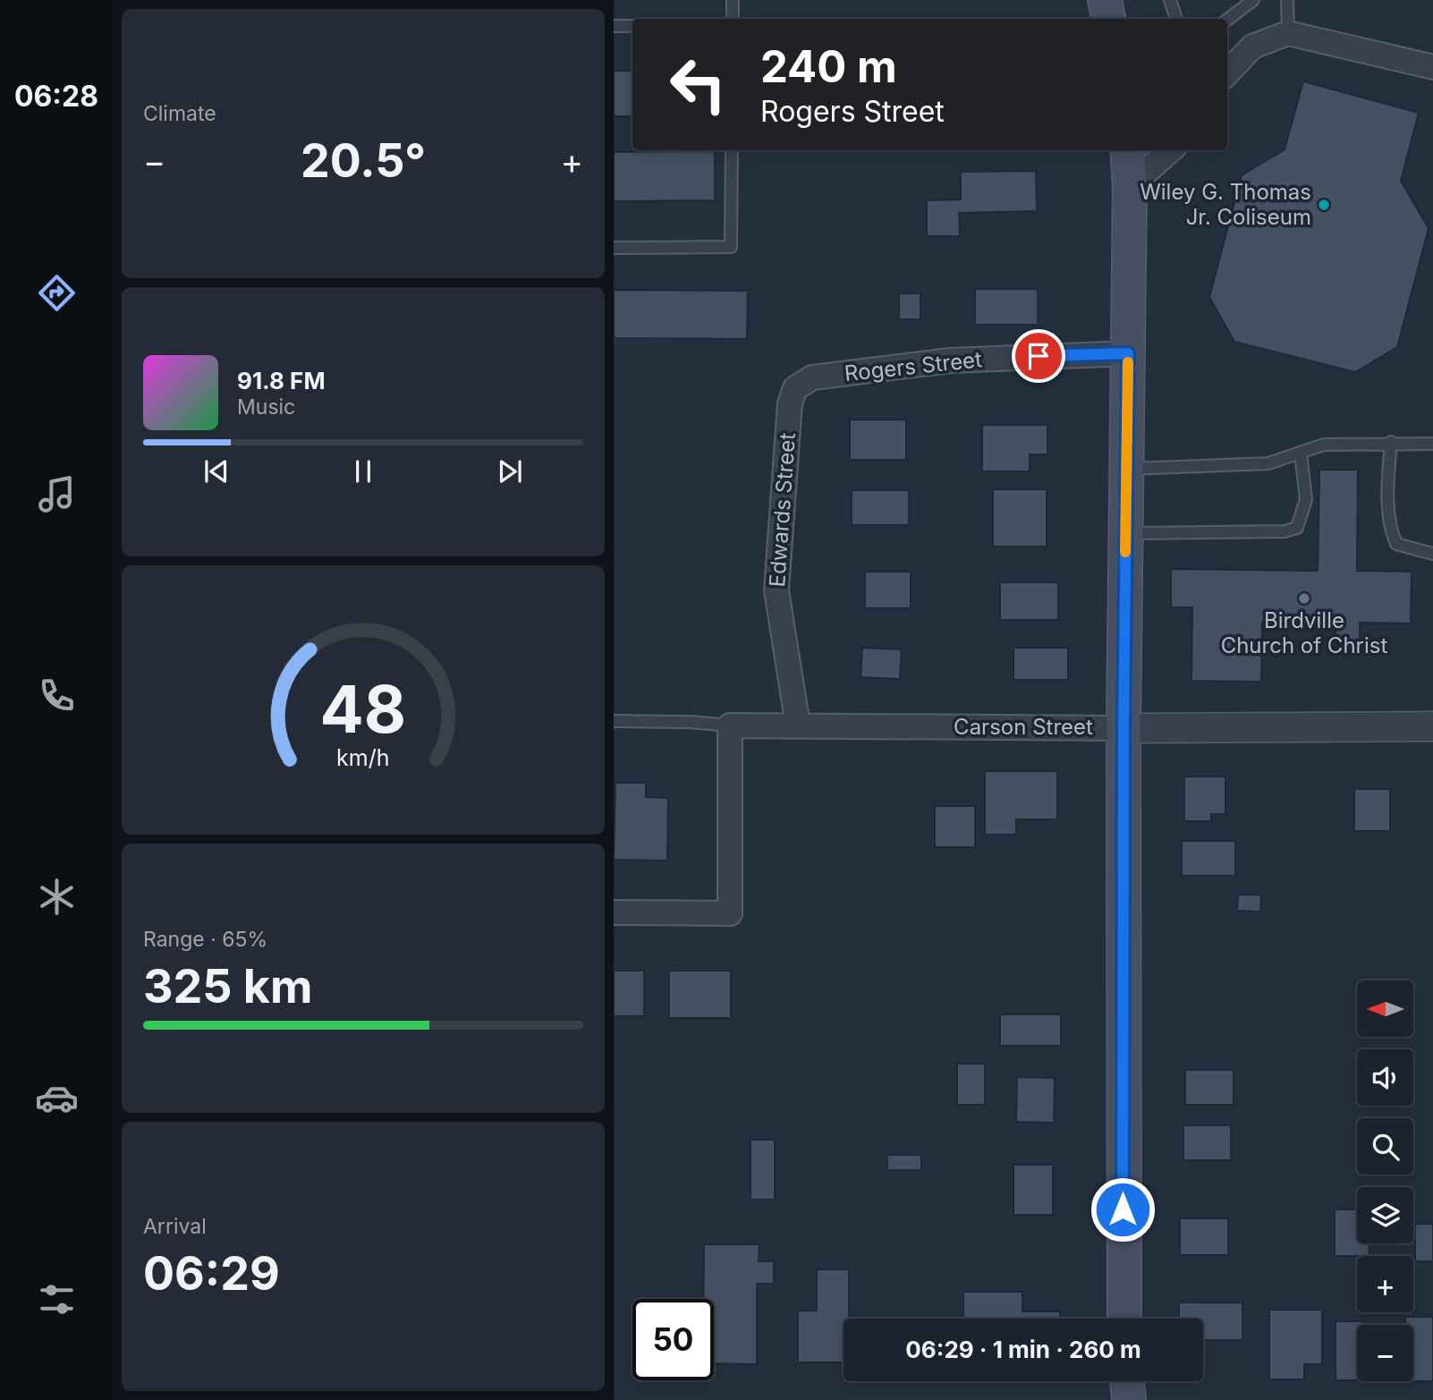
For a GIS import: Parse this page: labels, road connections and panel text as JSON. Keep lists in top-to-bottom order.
{
  "streets": {
    "street": ["Rogers Street", "Edwards Street", "Carson Street"]
  },
  "crossings": [
    ["Rogers Street", "Edwards Street"],
    ["Edwards Street", "Carson Street"]
  ],
  "places": ["Wiley G. Thomas Jr. Coliseum", "Birdville Church of Christ"],
  "north": "left",
  "page": {
    "tabs": "06:28",
    "tile": [
      "Climate",
      ["Range · 65%", "325 km"],
      ["Arrival", "06:29"]
    ],
    "turn": ["240 m", "Rogers Street"],
    "heat": ["−", "20.5°", "+"],
    "song": ["91.8 FM", "Music"],
    "map_buttons": ["+", "−"],
    "limit": "50",
    "trip": "06:29 · 1 min · 260 m",
    "gauge": ["48", "km/h"]
  }
}
